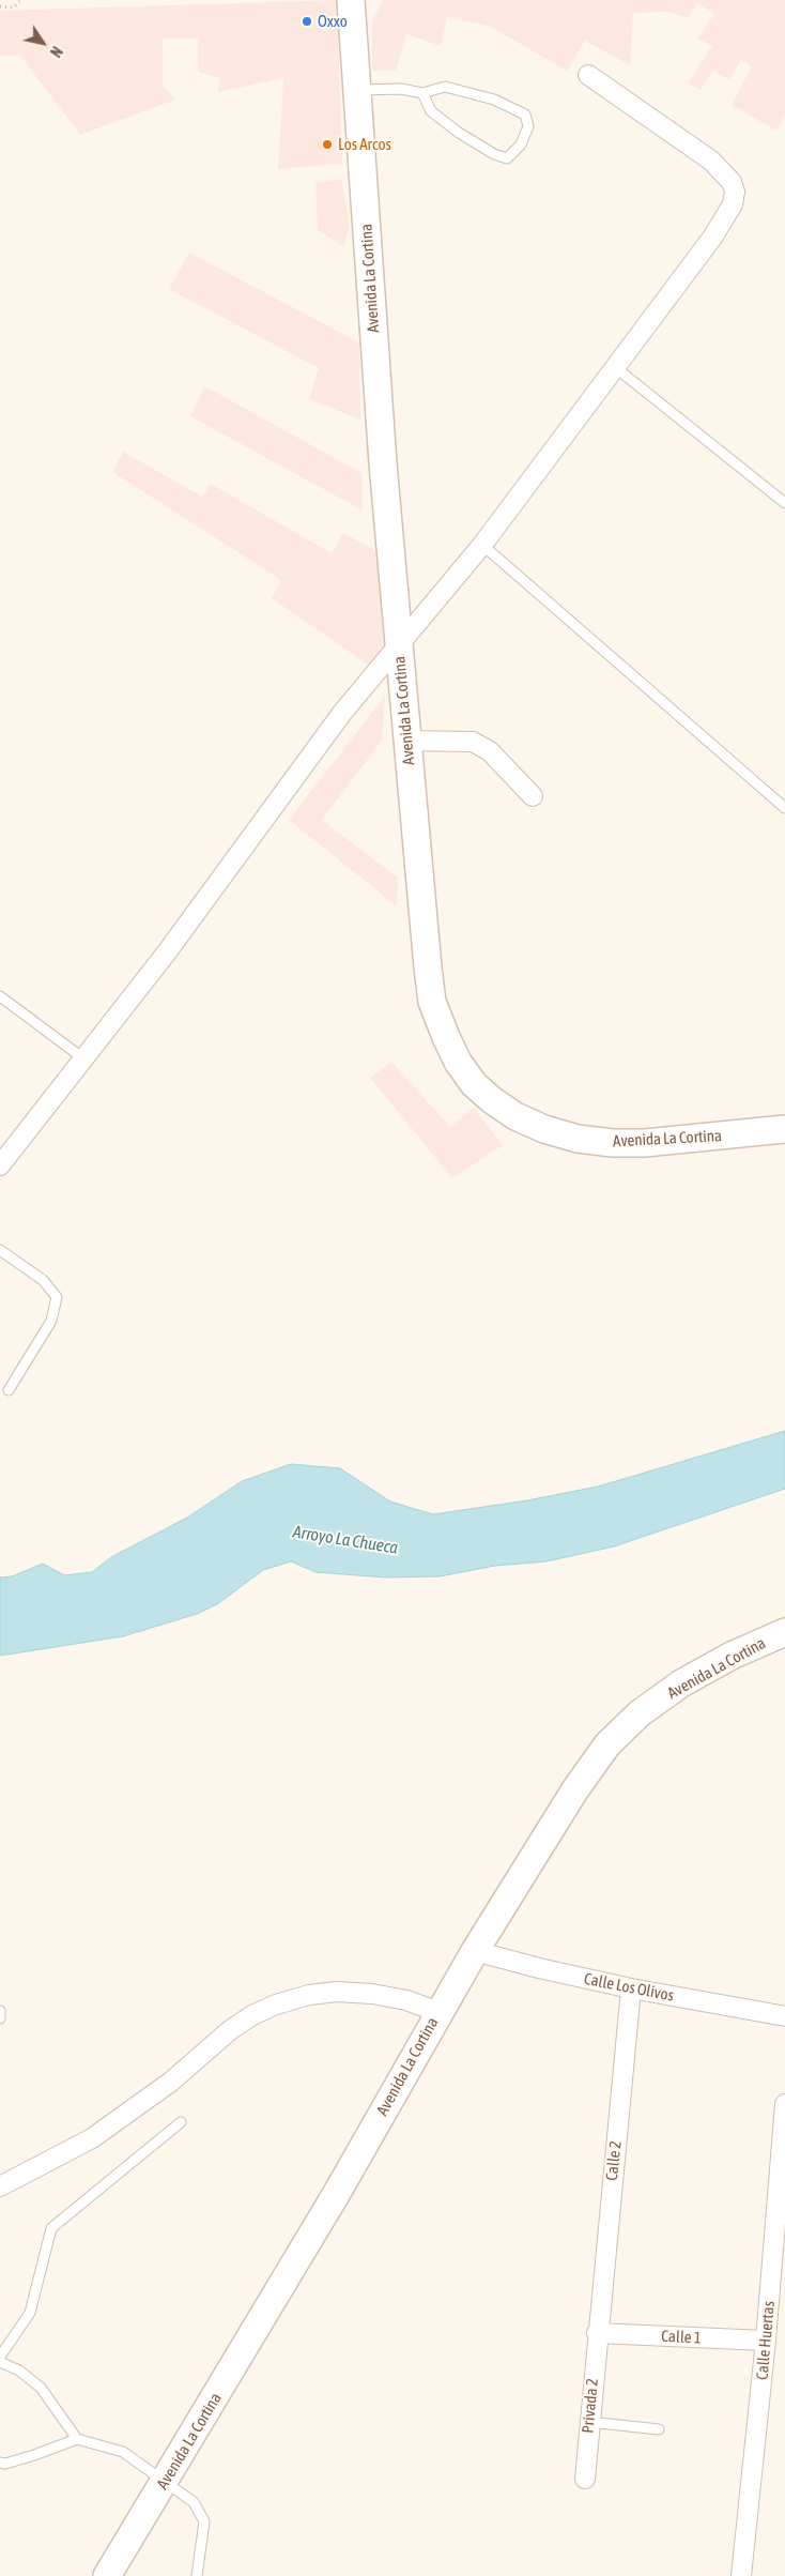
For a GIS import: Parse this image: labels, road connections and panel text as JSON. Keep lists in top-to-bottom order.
{
  "streets": {
    "main road": ["Avenida La Cortina"],
    "street": [
      "Calle Los Olivos",
      "Calle 2",
      "Calle 1",
      "Calle Huertas",
      "Privada 2"
    ]
  },
  "crossings": [
    ["Avenida La Cortina", "Calle Los Olivos"],
    ["Calle Los Olivos", "Calle 2"],
    ["Calle 2", "Calle 1"],
    ["Calle 2", "Privada 2"],
    ["Calle 1", "Calle Huertas"],
    ["Calle 1", "Privada 2"]
  ],
  "water": ["Arroyo La Chueca"],
  "places": ["Oxxo", "Los Arcos"],
  "north": "bottom right"
}
